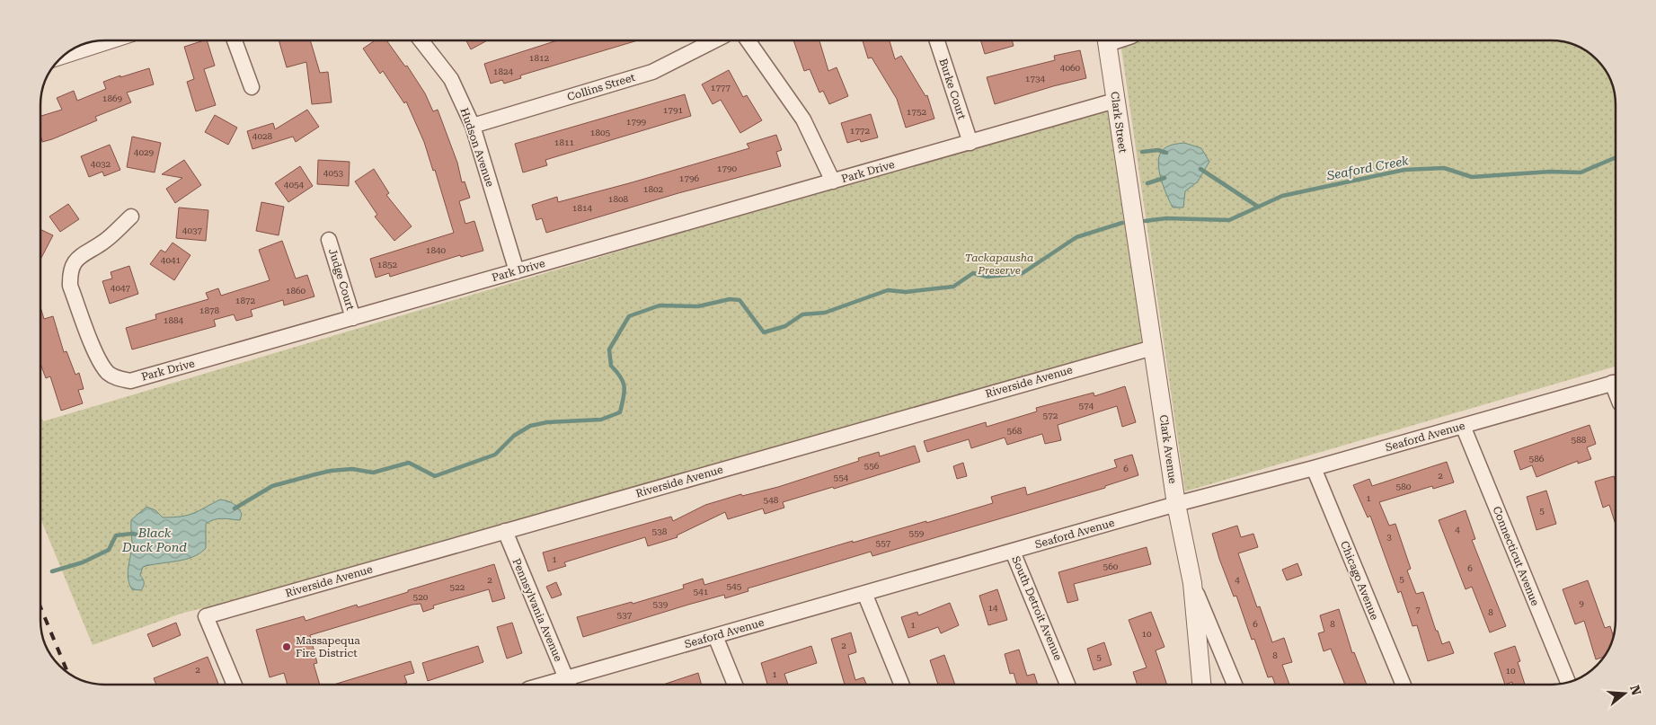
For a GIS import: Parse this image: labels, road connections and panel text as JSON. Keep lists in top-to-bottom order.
{
  "streets": {
    "street": [
      "Collins Street",
      "Burke Court",
      "Clark Street",
      "Hudson Avenue",
      "Park Drive",
      "Judge Court",
      "Riverside Avenue",
      "Seaford Avenue",
      "Clark Avenue",
      "Connecticut Avenue",
      "Chicago Avenue",
      "South Detroit Avenue",
      "Pennsylvania Avenue"
    ]
  },
  "crossings": [
    ["Collins Street", "Hudson Avenue"],
    ["Burke Court", "Park Drive"],
    ["Clark Street", "Park Drive"],
    ["Clark Street", "Clark Avenue"],
    ["Hudson Avenue", "Park Drive"],
    ["Park Drive", "Judge Court"],
    ["Riverside Avenue", "Clark Avenue"],
    ["Riverside Avenue", "Pennsylvania Avenue"],
    ["Seaford Avenue", "Clark Avenue"],
    ["Seaford Avenue", "Connecticut Avenue"],
    ["Seaford Avenue", "Chicago Avenue"],
    ["Seaford Avenue", "South Detroit Avenue"],
    ["Seaford Avenue", "Pennsylvania Avenue"]
  ],
  "water": ["Seaford Creek", "Black Duck Pond"],
  "parks": ["Tackapausha Preserve"],
  "places": ["Massapequa Fire District"],
  "house_numbers": [
    "1812",
    "4060",
    "1824",
    "1734",
    "1777",
    "1869",
    "1791",
    "1752",
    "1799",
    "1772",
    "1805",
    "4028",
    "1811",
    "4029",
    "4032",
    "1790",
    "4053",
    "1796",
    "4054",
    "1802",
    "1808",
    "1814",
    "4037",
    "1840",
    "4041",
    "1852",
    "4047",
    "1860",
    "1872",
    "1878",
    "1884",
    "574",
    "572",
    "568",
    "588",
    "586",
    "556",
    "6",
    "2",
    "554",
    "580",
    "1",
    "548",
    "5",
    "4",
    "538",
    "559",
    "3",
    "557",
    "1",
    "560",
    "6",
    "5",
    "2",
    "4",
    "545",
    "522",
    "541",
    "520",
    "9",
    "539",
    "14",
    "7",
    "8",
    "537",
    "6",
    "8",
    "1",
    "10",
    "2",
    "8",
    "5",
    "2",
    "10",
    "1"
  ],
  "north": "right"
}
